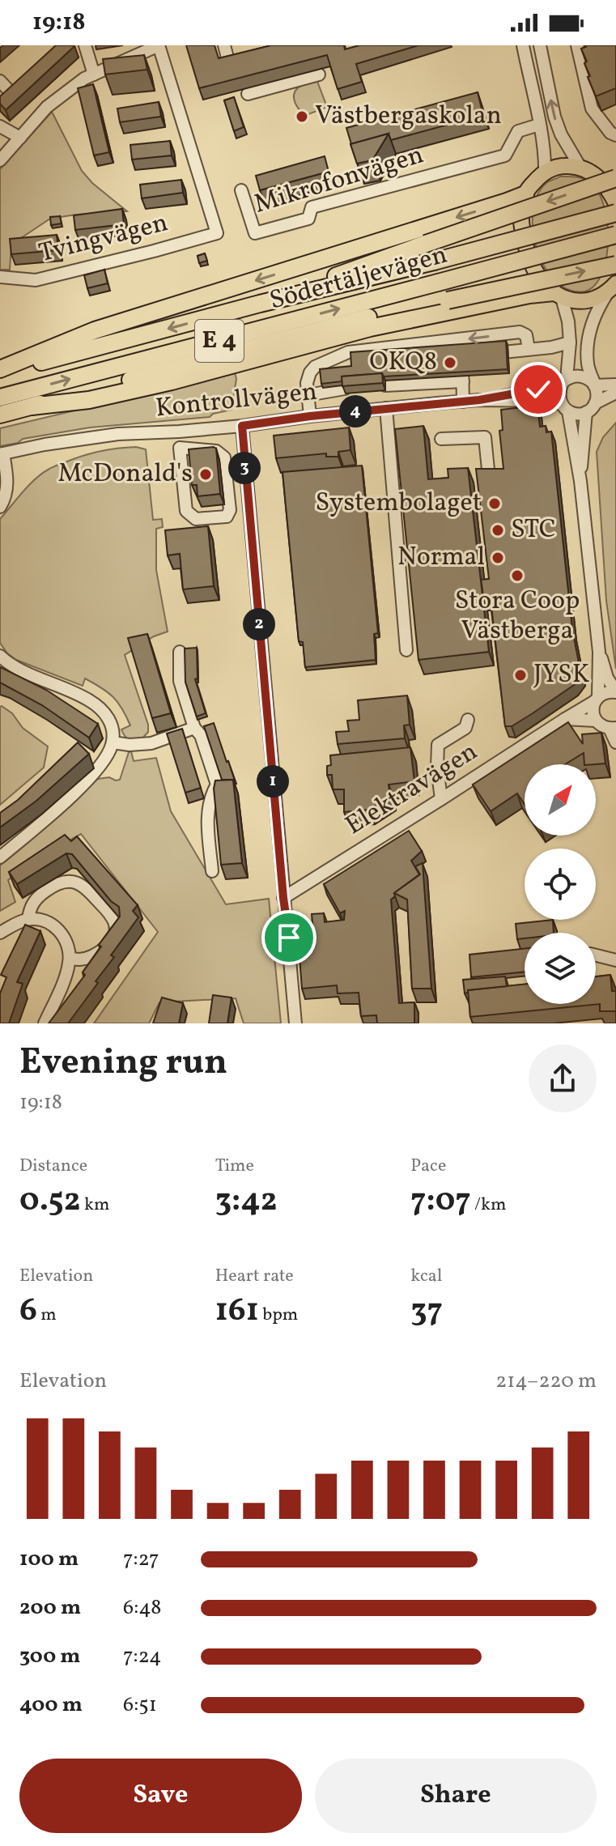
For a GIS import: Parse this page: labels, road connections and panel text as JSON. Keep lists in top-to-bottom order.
{
  "streets": {
    "highway": ["Södertäljevägen", "E 4"],
    "street": [
      "Mikrofonvägen",
      "Tvingvägen",
      "Kontrollvägen",
      "Elektravägen"
    ]
  },
  "places": [
    "Västbergaskolan",
    "OKQ8",
    "McDonald's",
    "Systembolaget",
    "STC",
    "Normal",
    "Stora Coop Västberga",
    "JYSK"
  ],
  "north": "top right",
  "page": {
    "status": "19:18",
    "pins": [
      "4",
      "3",
      "2",
      "1"
    ],
    "heading": ["Evening run", "19:18"],
    "stats": [
      ["Distance", "0.52 km"],
      ["Time", "3:42"],
      ["Pace", "7:07 /km"],
      ["Elevation", "6 m"],
      ["Heart rate", "161 bpm"],
      ["kcal", "37"]
    ],
    "chart": ["Elevation", "214–220 m"],
    "list": [
      {
        "name": "100 m",
        "note": "7:27"
      },
      {
        "name": "200 m",
        "note": "6:48"
      },
      {
        "name": "300 m",
        "note": "7:24"
      },
      {
        "name": "400 m",
        "note": "6:51"
      }
    ],
    "buttons": ["Save", "Share"]
  }
}
